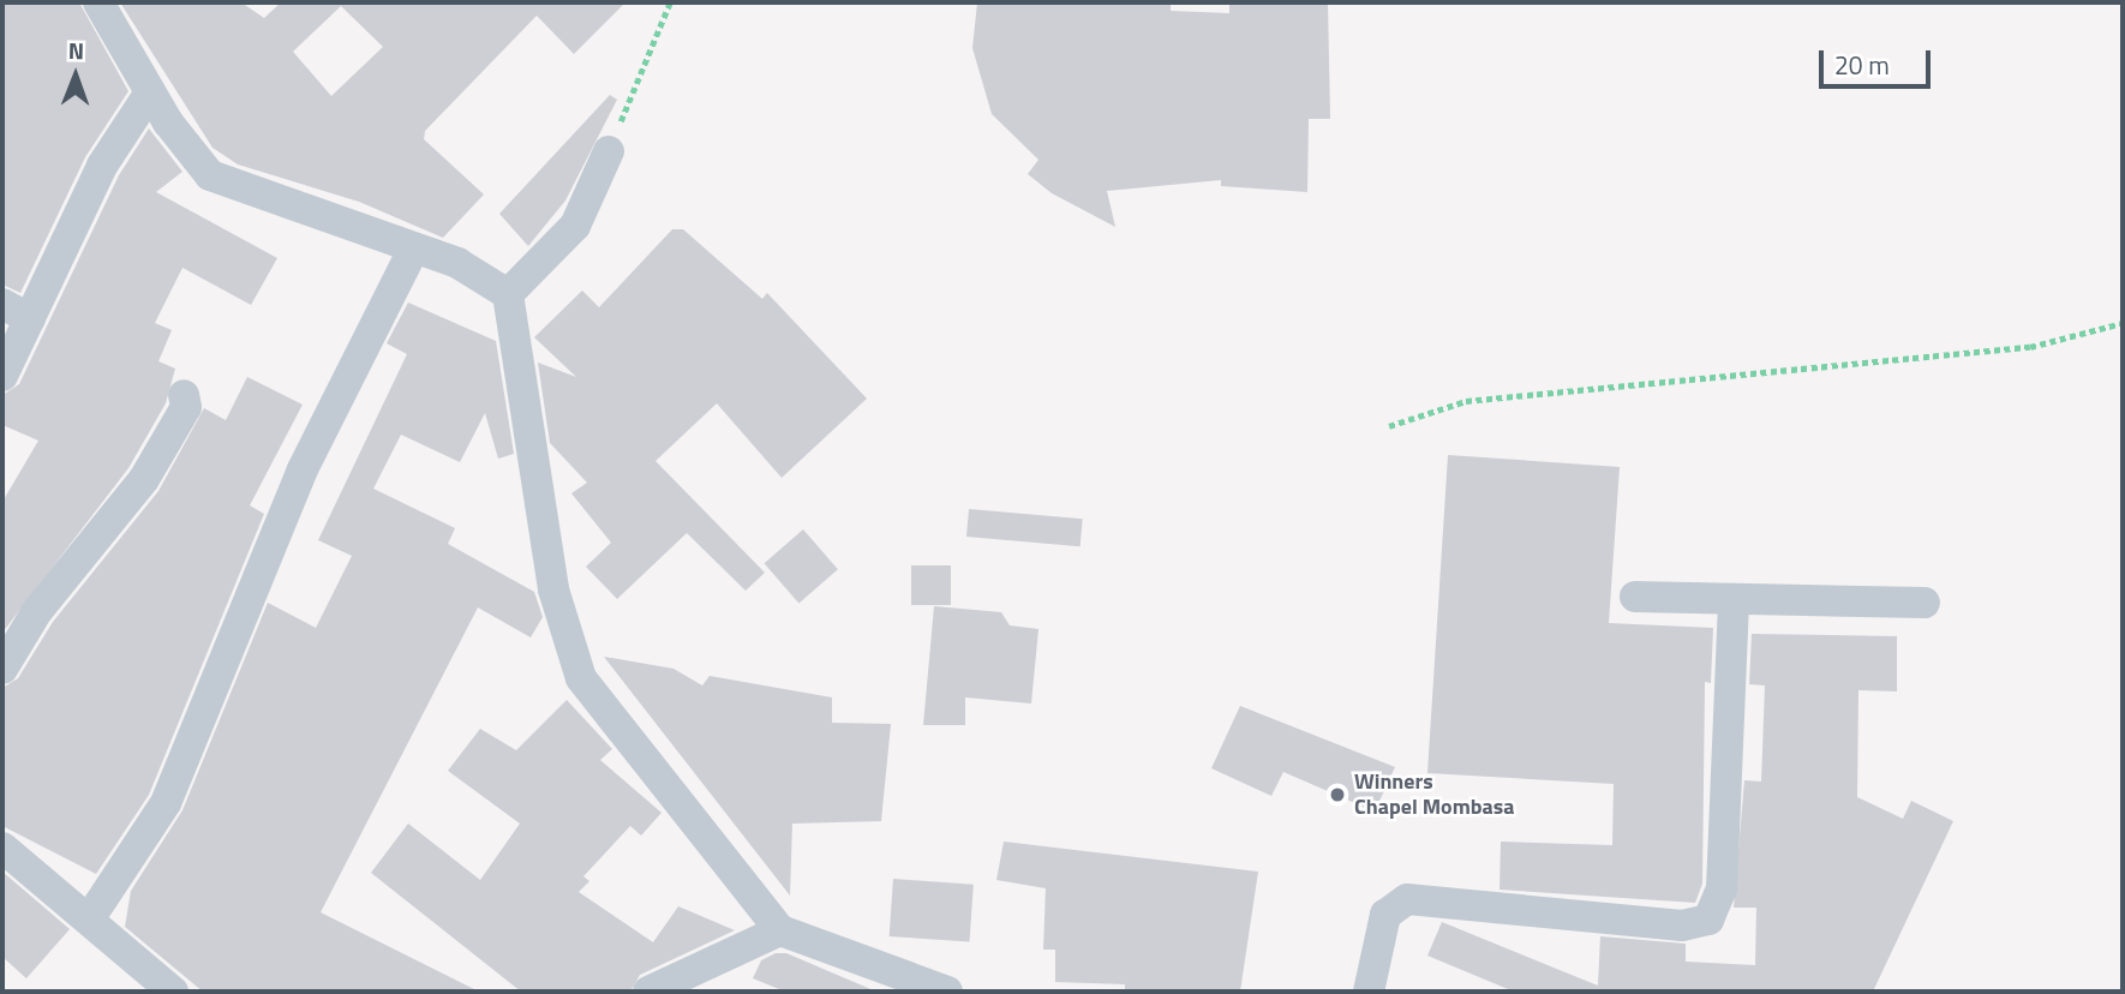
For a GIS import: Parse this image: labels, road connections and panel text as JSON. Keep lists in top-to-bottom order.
{
  "places": ["Winners Chapel Mombasa"],
  "scale_bar": "20 m",
  "north": "top"
}
